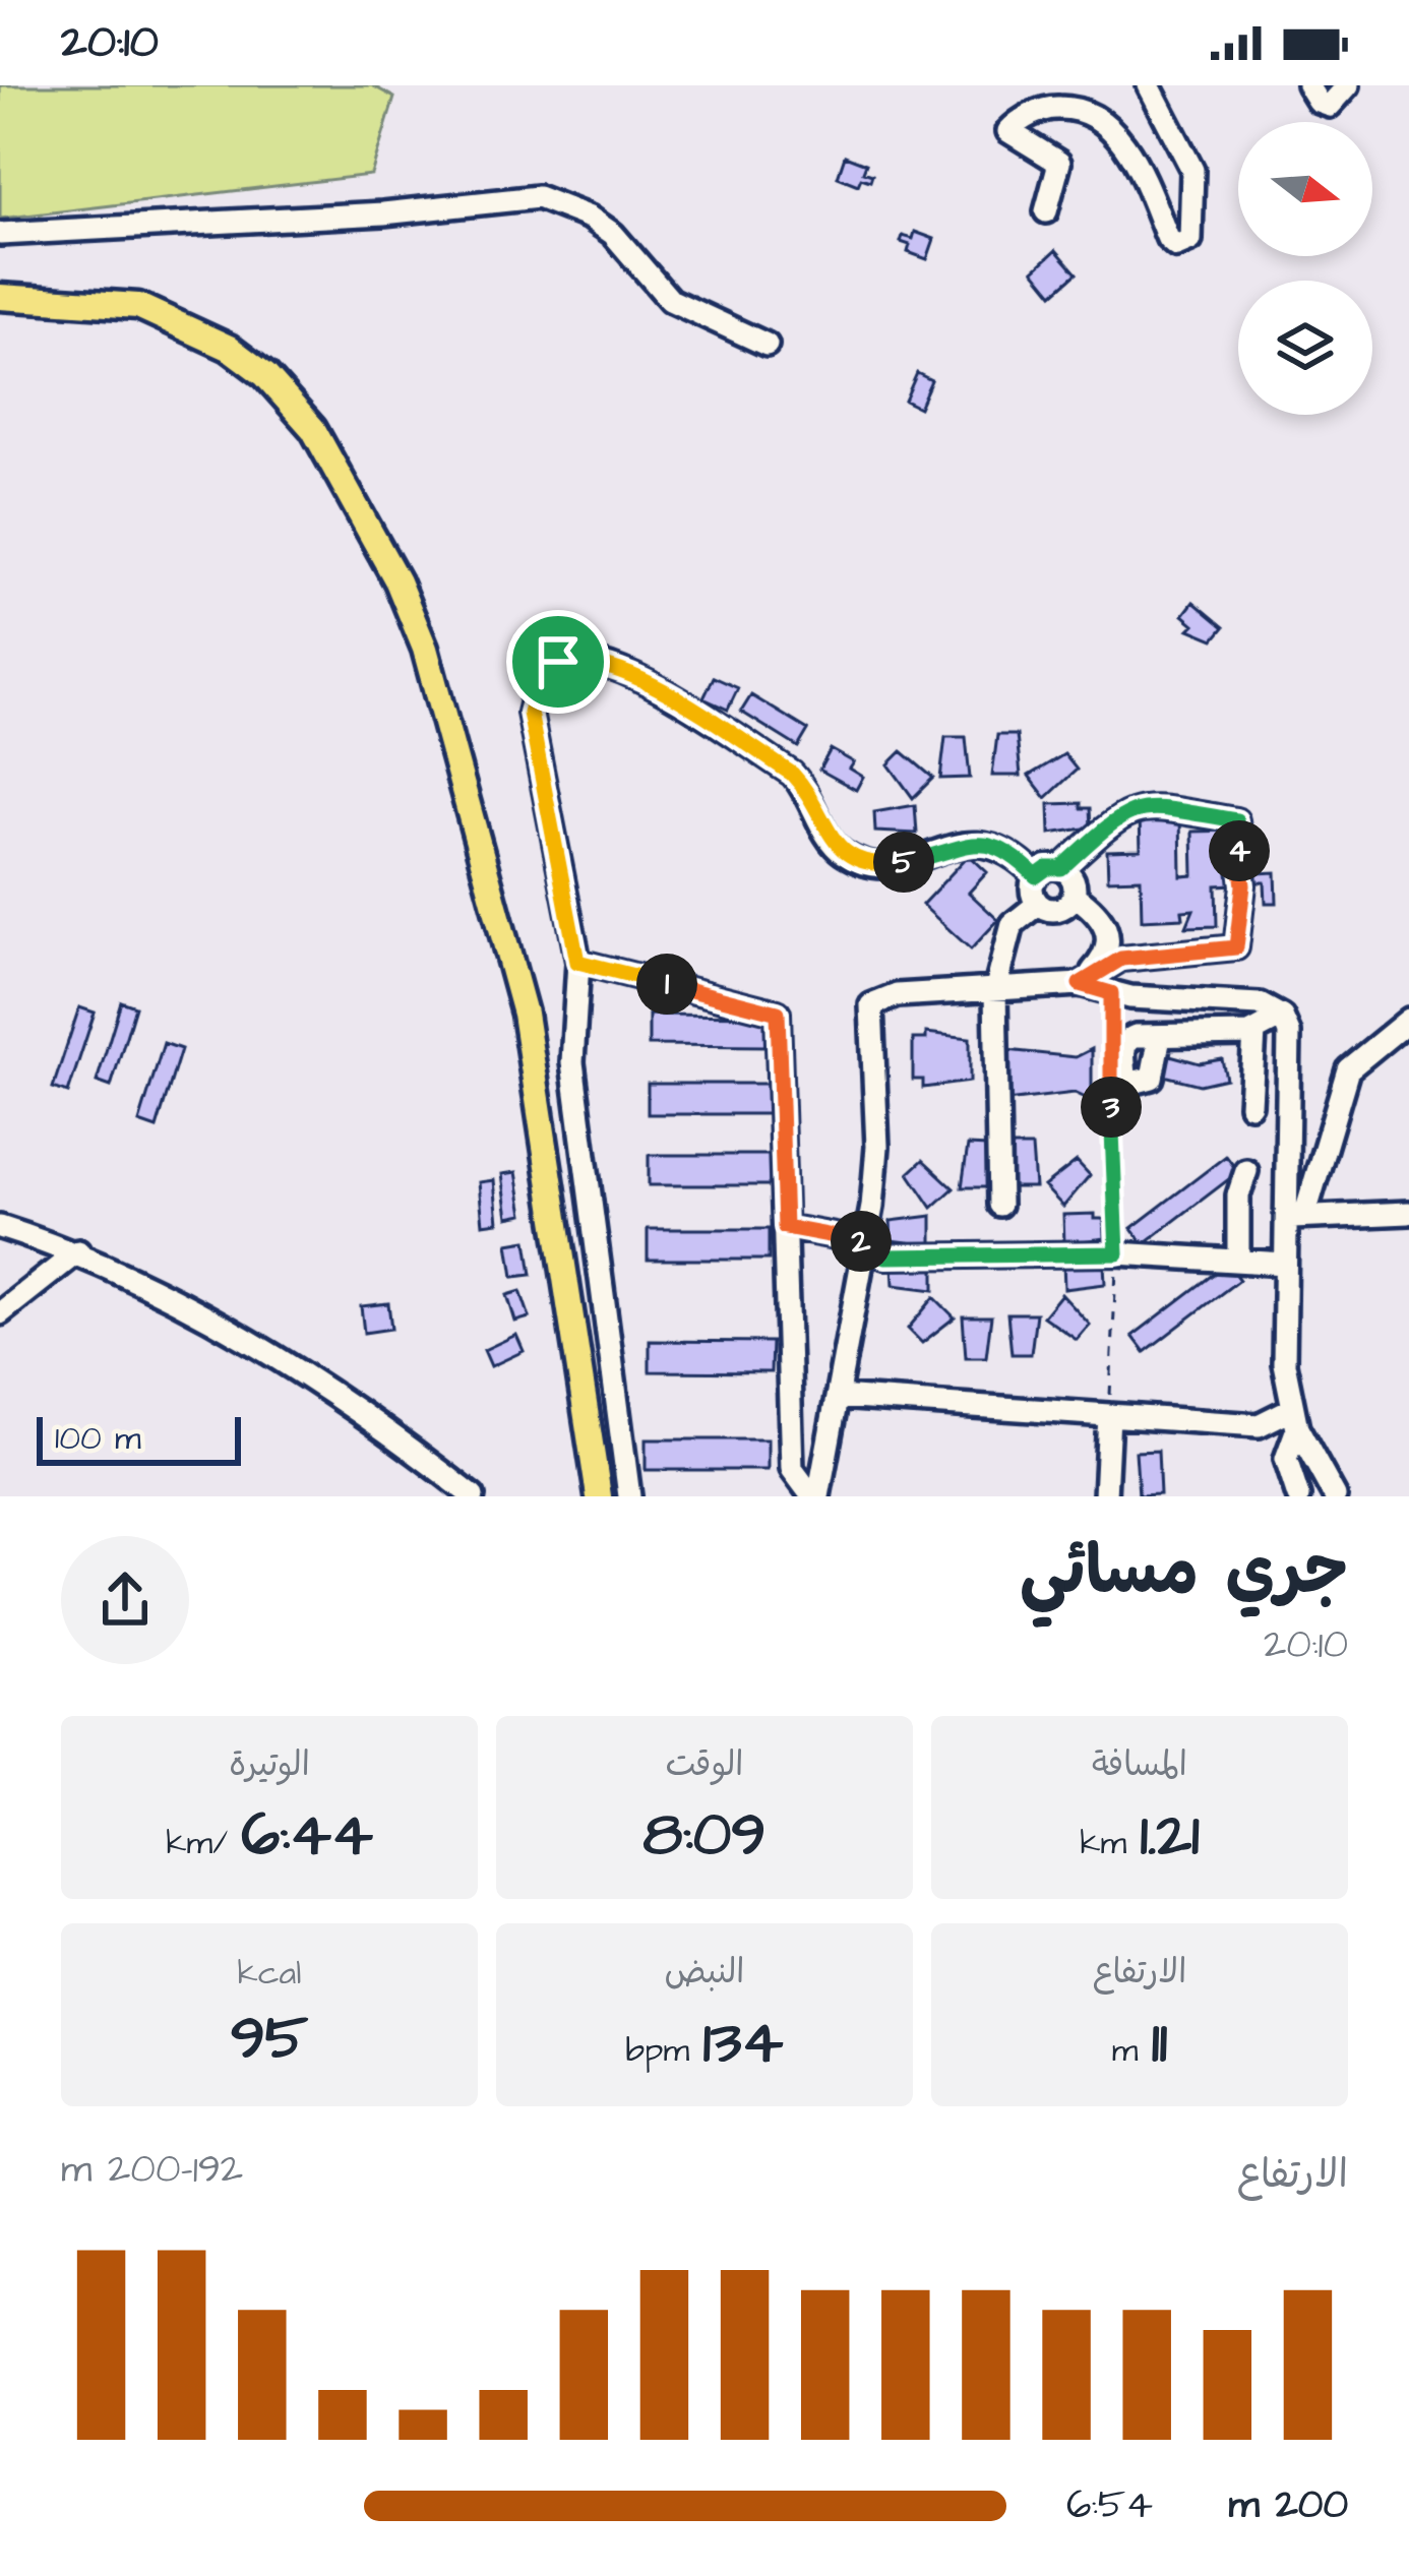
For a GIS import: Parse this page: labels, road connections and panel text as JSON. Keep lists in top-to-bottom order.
{
  "scale_bar": "100 m",
  "north": "right",
  "page": {
    "status": "20:10",
    "pins": [
      "4",
      "5",
      "1",
      "3",
      "2"
    ],
    "scale": "100 m",
    "heading": ["جري مسائي", "20:10"],
    "stats": [
      ["المسافة", "1.21 km"],
      ["الوقت", "8:09"],
      ["الوتيرة", "6:44 /km"],
      ["الارتفاع", "11 m"],
      ["النبض", "134 bpm"],
      ["kcal", "95"]
    ],
    "chart": ["الارتفاع", "192–200 m"],
    "list": [
      {
        "name": "200 m",
        "note": "6:54"
      }
    ]
  }
}
